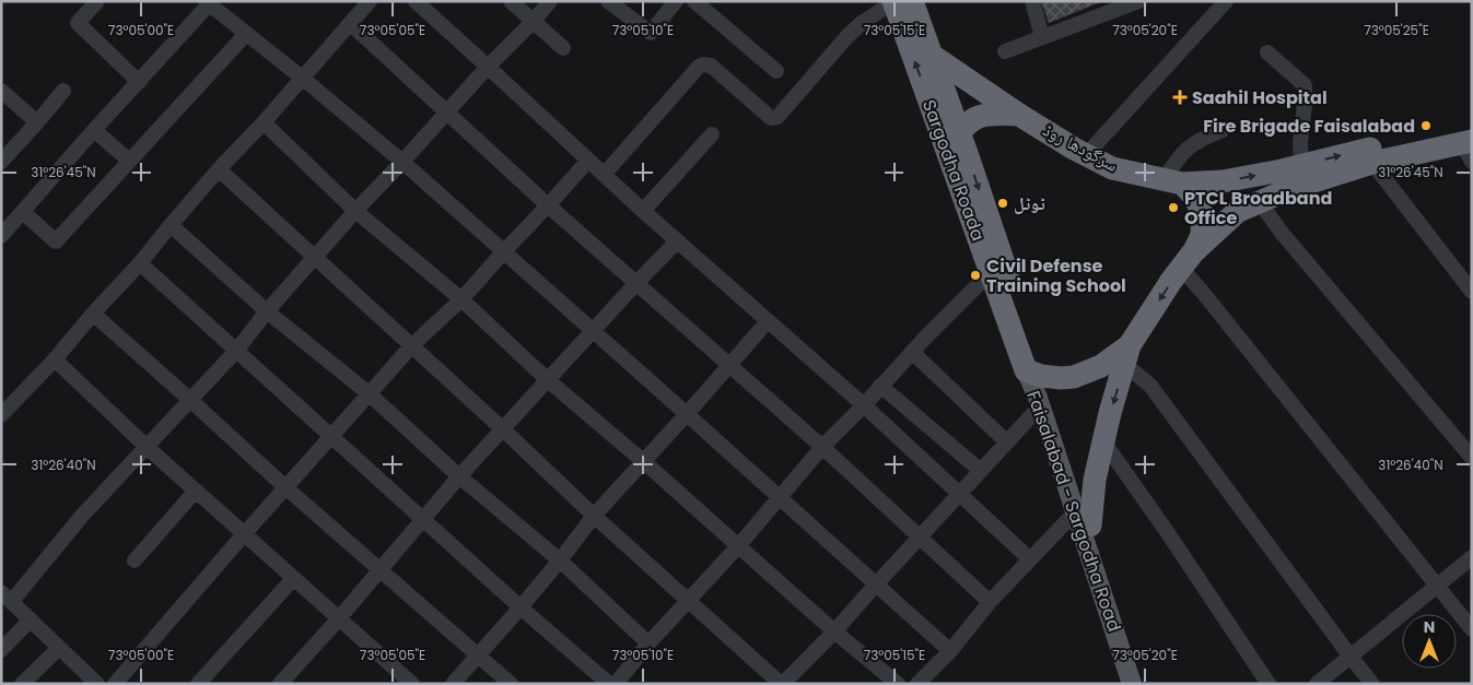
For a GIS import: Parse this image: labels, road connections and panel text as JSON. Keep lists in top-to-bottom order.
{
  "streets": {
    "highway": ["سرگودھا روڈ", "Sargodha Roada"],
    "main road": ["Faisalabad - Sargodha Road"]
  },
  "crossings": [
    ["سرگودھا روڈ", "Sargodha Roada"],
    ["Sargodha Roada", "Faisalabad - Sargodha Road"]
  ],
  "places": {
    "health": ["Saahil Hospital"],
    "other": [
      "Fire Brigade Faisalabad",
      "ٹوٹل",
      "PTCL Broadband Office",
      "Civil Defense Training School"
    ]
  },
  "north": "top",
  "coordinates": [
    "73°05'00\"E",
    "73°05'05\"E",
    "73°05'10\"E",
    "73°05'15\"E",
    "73°05'20\"E",
    "73°05'25\"E",
    "31°26'45\"N",
    "31°26'40\"N"
  ]
}
